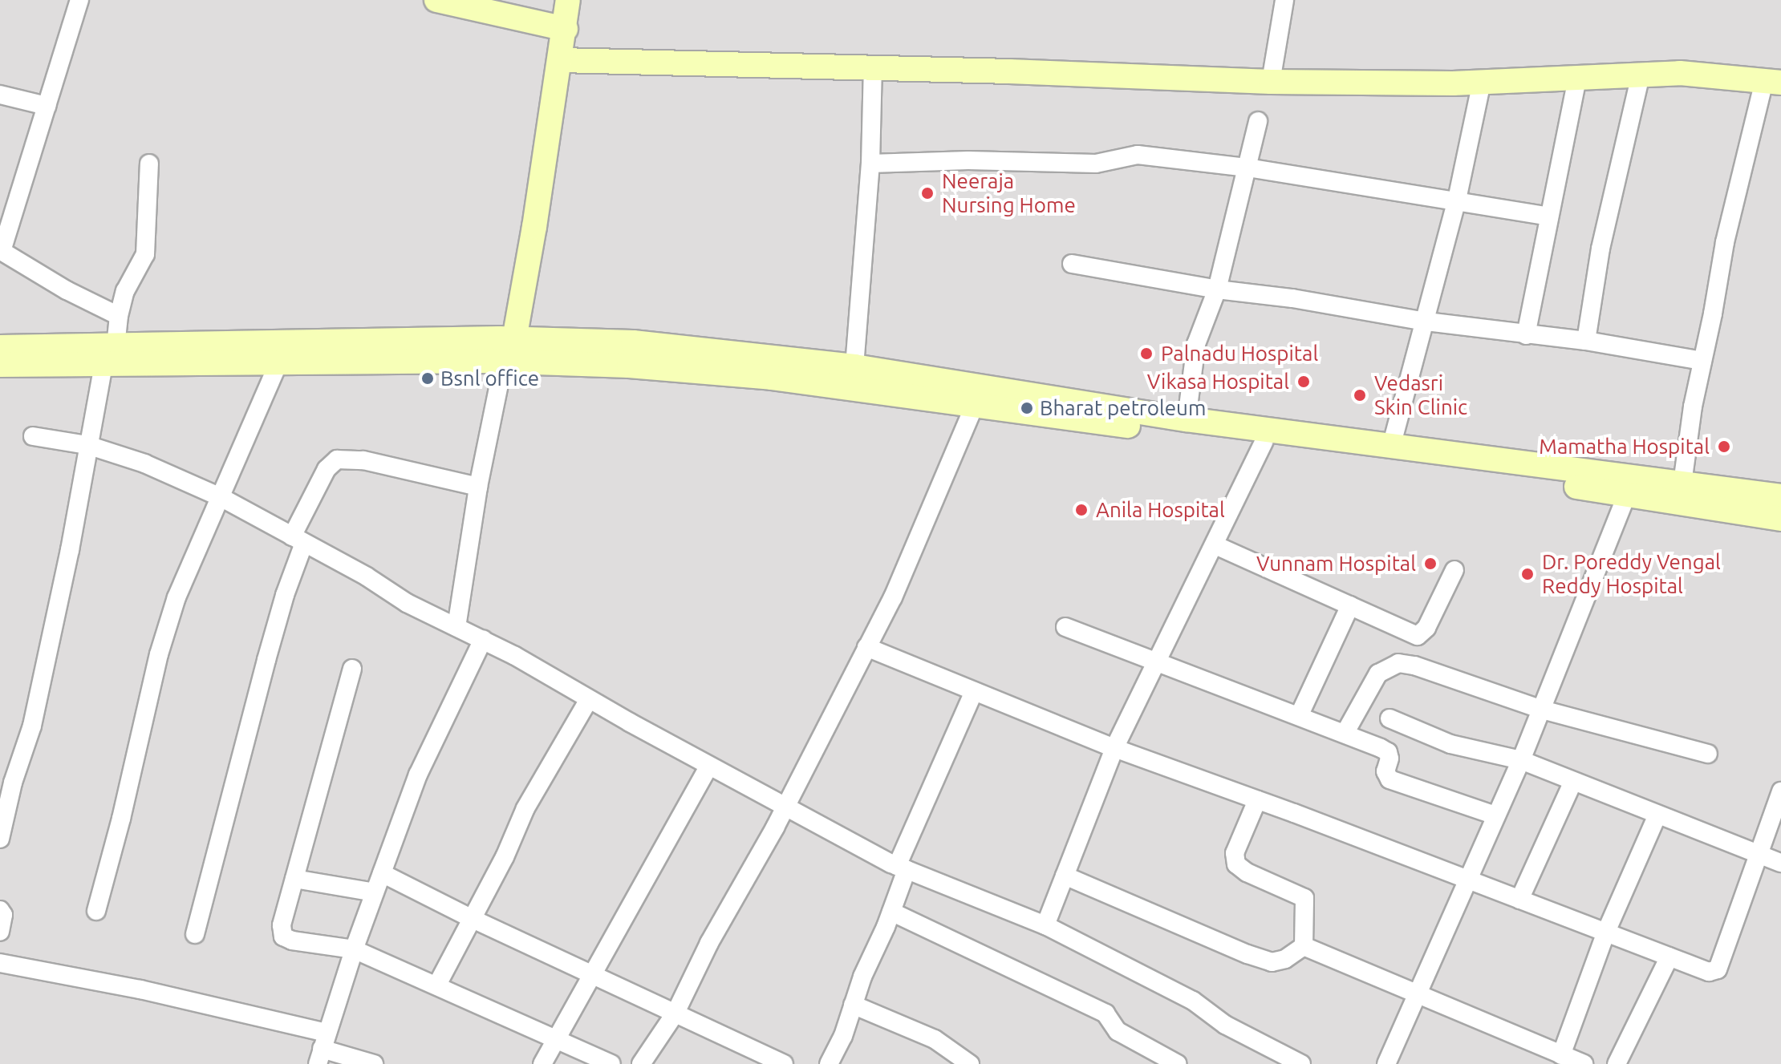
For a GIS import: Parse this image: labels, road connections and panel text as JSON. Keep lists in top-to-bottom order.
{
  "places": [
    "Neeraja Nursing Home",
    "Palnadu Hospital",
    "Bsnl office",
    "Vikasa Hospital",
    "Vedasri Skin Clinic",
    "Bharat petroleum",
    "Mamatha Hospital",
    "Anila Hospital",
    "Vunnam Hospital",
    "Dr. Poreddy Vengal Reddy Hospital"
  ]
}
